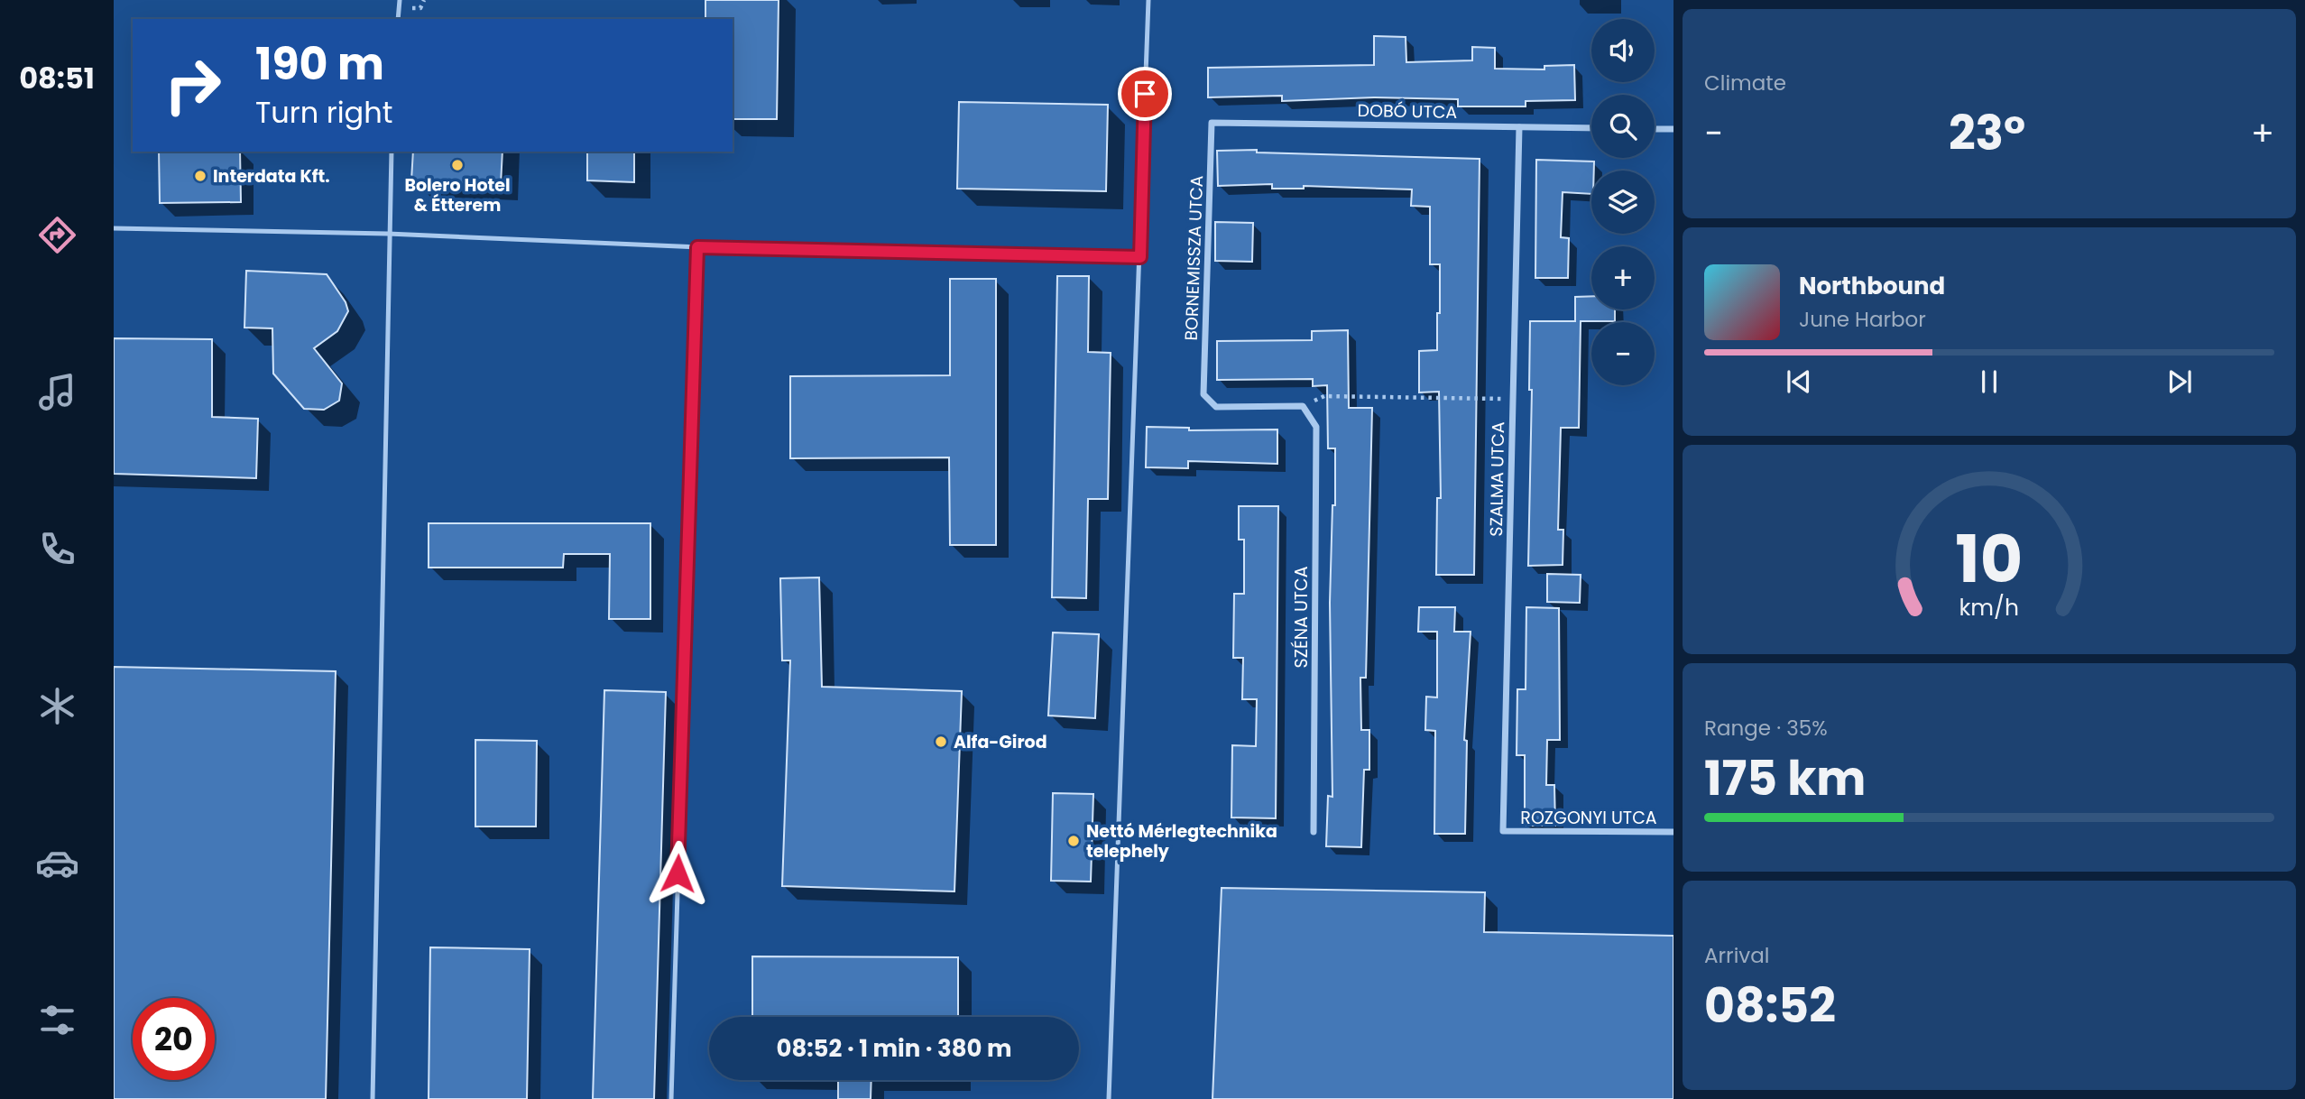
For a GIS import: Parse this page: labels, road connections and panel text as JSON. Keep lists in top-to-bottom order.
{
  "streets": {
    "street": [
      "DOBÓ UTCA",
      "BORNEMISSZA UTCA",
      "SZALMA UTCA",
      "SZÉNA UTCA",
      "ROZGONYI UTCA"
    ]
  },
  "crossings": [
    ["DOBÓ UTCA", "BORNEMISSZA UTCA"],
    ["DOBÓ UTCA", "SZALMA UTCA"],
    ["BORNEMISSZA UTCA", "SZÉNA UTCA"],
    ["SZALMA UTCA", "ROZGONYI UTCA"]
  ],
  "places": [
    "Bolero Hotel & Étterem",
    "Interdata Kft.",
    "Alfa-Girod",
    "Nettó Mérlegtechnika telephely"
  ],
  "page": {
    "tabs": "08:51",
    "tile": [
      "Climate",
      ["Range · 35%", "175 km"],
      ["Arrival", "08:52"]
    ],
    "map_buttons": ["+", "−"],
    "turn": ["190 m", "Turn right"],
    "heat": ["−", "23°", "+"],
    "song": ["Northbound", "June Harbor"],
    "limit": "20",
    "trip": "08:52 · 1 min · 380 m",
    "gauge": ["10", "km/h"]
  }
}
